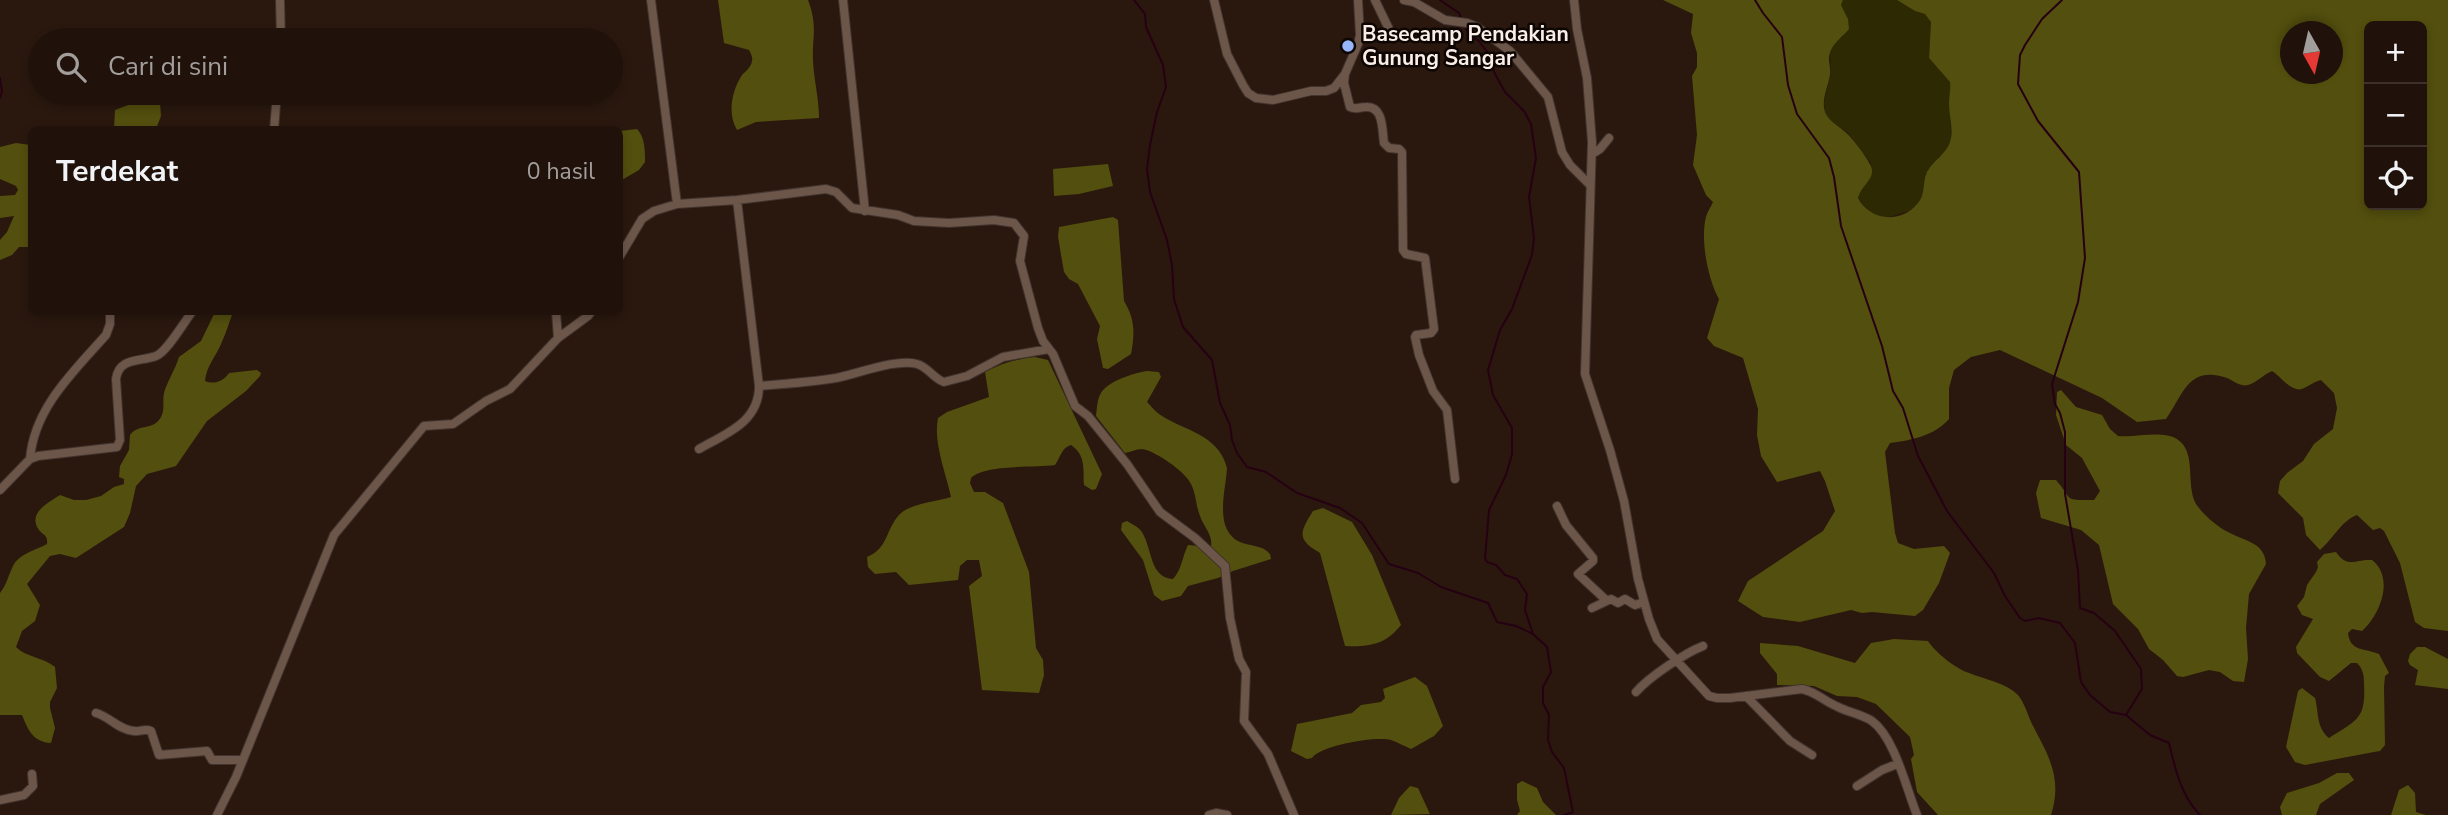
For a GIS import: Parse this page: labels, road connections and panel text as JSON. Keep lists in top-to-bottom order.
{
  "places": ["Basecamp Pendakian Gunung Sangar"],
  "north": "bottom",
  "page": {
    "map_buttons": ["+", "−"],
    "search": "Cari di sini",
    "heading": ["Terdekat", "0 hasil"]
  }
}
